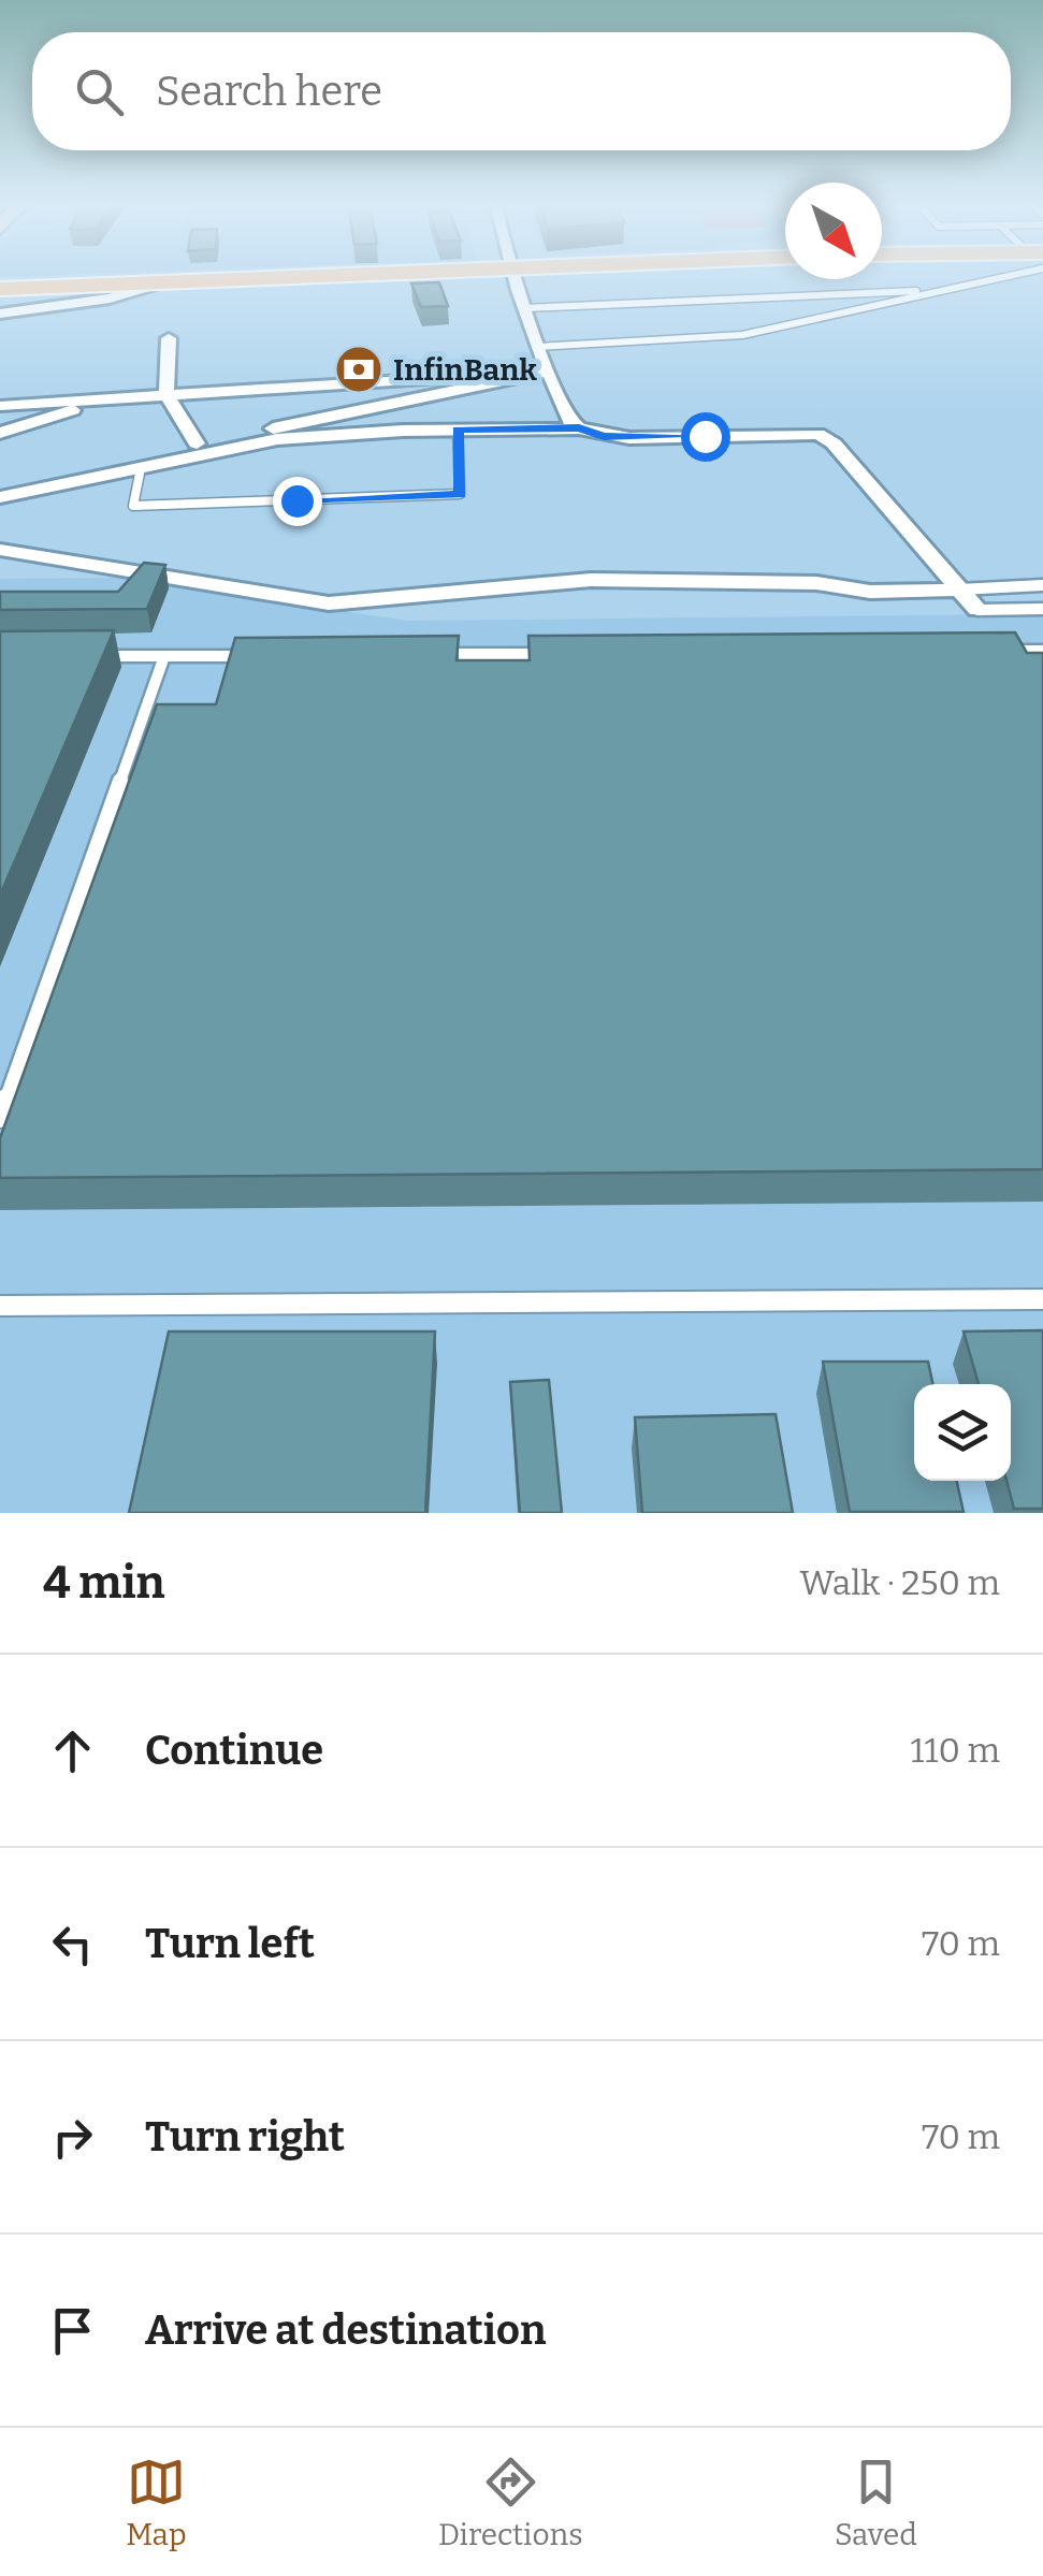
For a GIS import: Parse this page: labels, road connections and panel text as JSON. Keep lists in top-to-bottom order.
{
  "places": {
    "bank": ["InfinBank"]
  },
  "north": "bottom right",
  "page": {
    "search": "Search here",
    "heading": ["4 min", "Walk · 250 m"],
    "list": [
      ["Continue", "110 m"],
      ["Turn left", "70 m"],
      ["Turn right", "70 m"],
      "Arrive at destination"
    ],
    "nav": ["Map", "Directions", "Saved"]
  }
}
